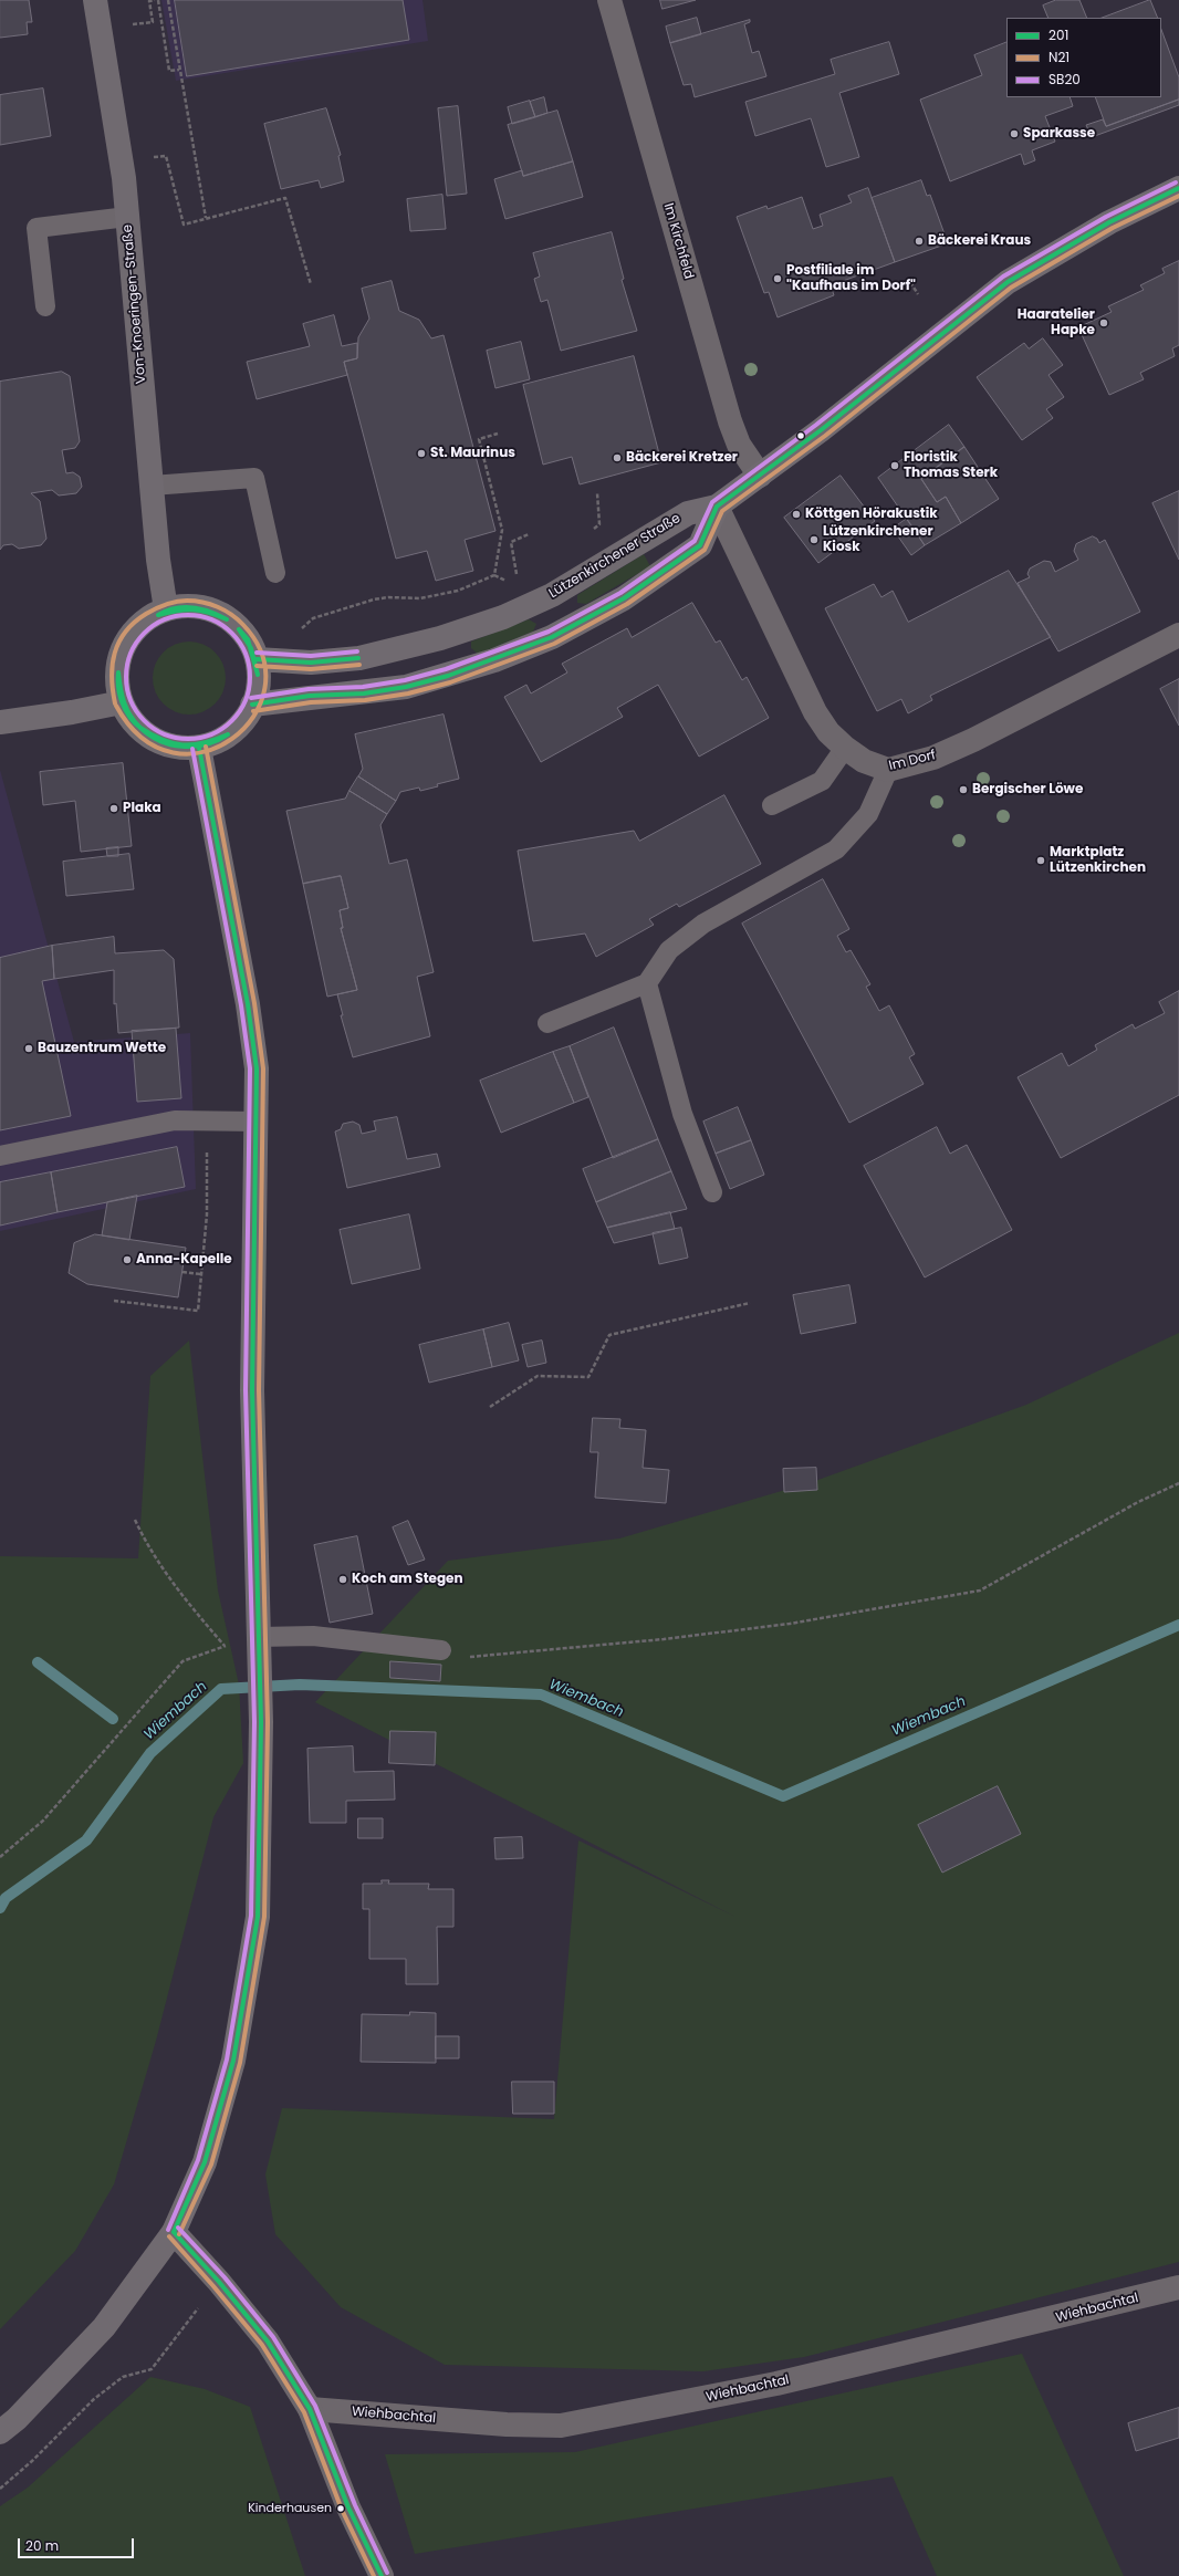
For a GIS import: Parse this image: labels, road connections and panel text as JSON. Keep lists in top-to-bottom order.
{
  "streets": {
    "main road": ["Von-Knoeringen-Straße", "Lützenkirchener Straße"],
    "street": ["Im Kirchfeld", "Im Dorf", "Wiehbachtal"]
  },
  "crossings": [
    ["Im Kirchfeld", "Lützenkirchener Straße"],
    ["Von-Knoeringen-Straße", "Lützenkirchener Straße"],
    ["Lützenkirchener Straße", "Im Dorf"]
  ],
  "water": ["Wiembach"],
  "places": [
    "Sparkasse",
    "Bäckerei Kraus",
    "Postfiliale im \"Kaufhaus im Dorf\"",
    "Haaratelier Hapke",
    "St. Maurinus",
    "Bäckerei Kretzer",
    "Floristik Thomas Sterk",
    "Köttgen Hörakustik",
    "Lützenkirchener Kiosk",
    "Bergischer Löwe",
    "Plaka",
    "Marktplatz Lützenkirchen",
    "Bauzentrum Wette",
    "Anna-Kapelle",
    "Koch am Stegen",
    "Kinderhausen"
  ],
  "lines": ["transit line SB20", "transit line 201", "transit line N21"],
  "legend": ["201", "N21", "SB20"],
  "scale_bar": "20 m"
}
